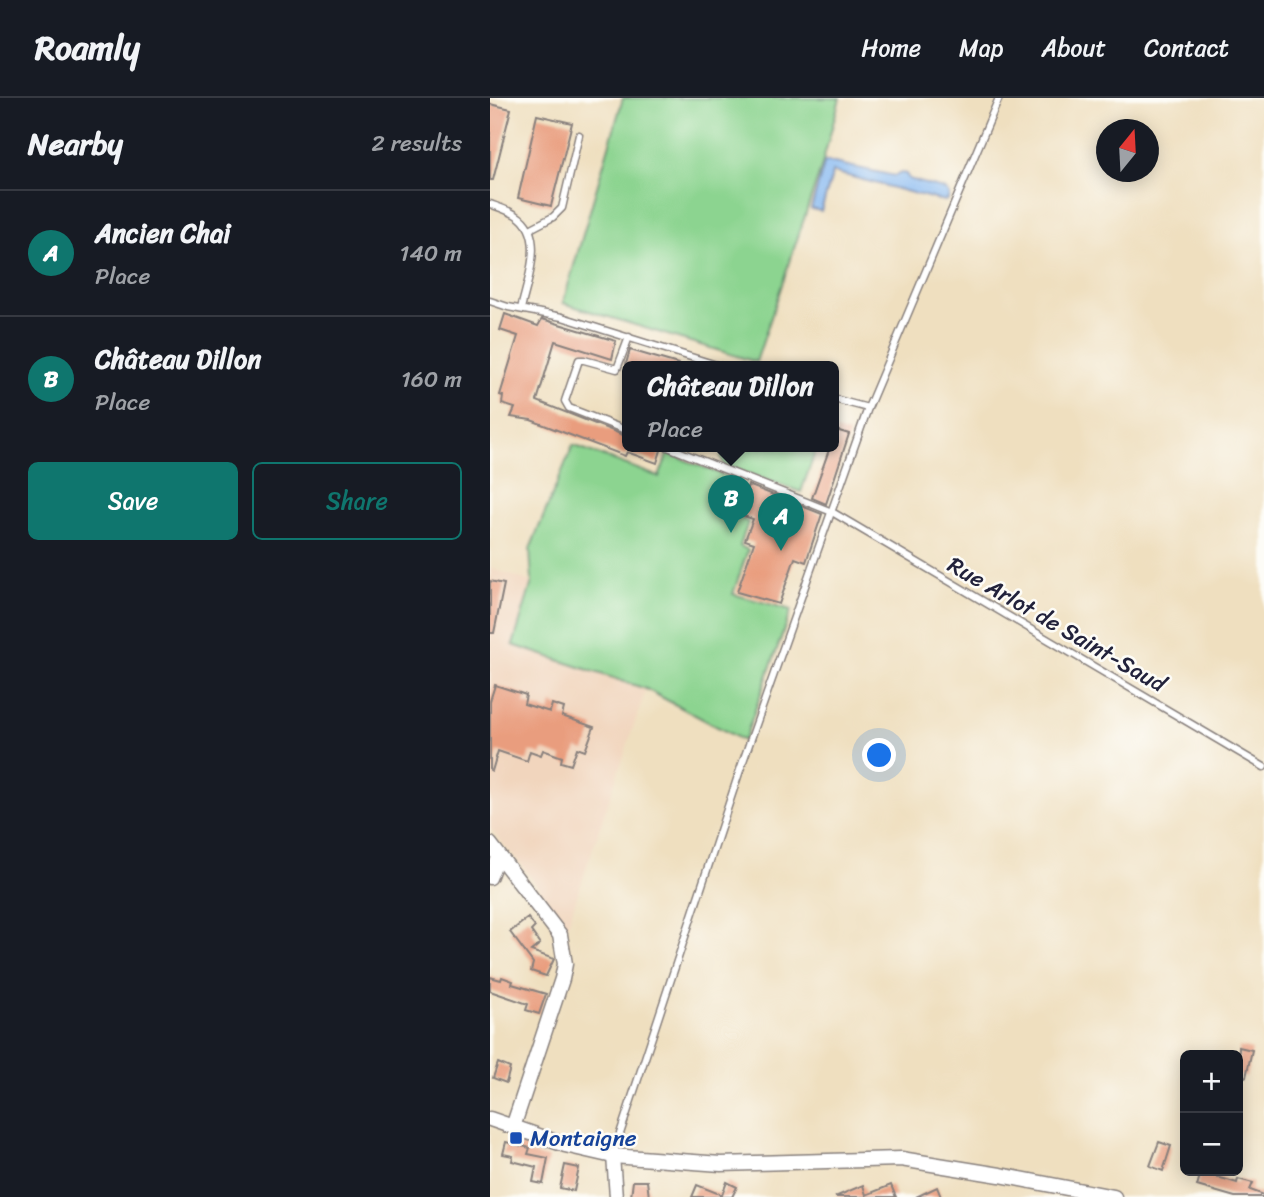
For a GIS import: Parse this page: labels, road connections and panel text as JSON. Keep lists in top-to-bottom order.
{
  "streets": {
    "lane": ["Rue Arlot de Saint-Saud"]
  },
  "places": {
    "transit": ["Montaigne"]
  },
  "north": "top",
  "page": {
    "header": "Roamly",
    "nav": [
      "Home",
      "Map",
      "About",
      "Contact"
    ],
    "heading": ["Nearby", "2 results"],
    "list": [
      {
        "mark": "A",
        "name": "Ancien Chai",
        "note": "Place",
        "value": "140 m"
      },
      {
        "mark": "B",
        "name": "Château Dillon",
        "note": "Place",
        "value": "160 m"
      }
    ],
    "popup": ["Château Dillon", "Place"],
    "buttons": ["Save", "Share"],
    "pins": ["B", "A"],
    "map_buttons": ["+", "−"]
  }
}
